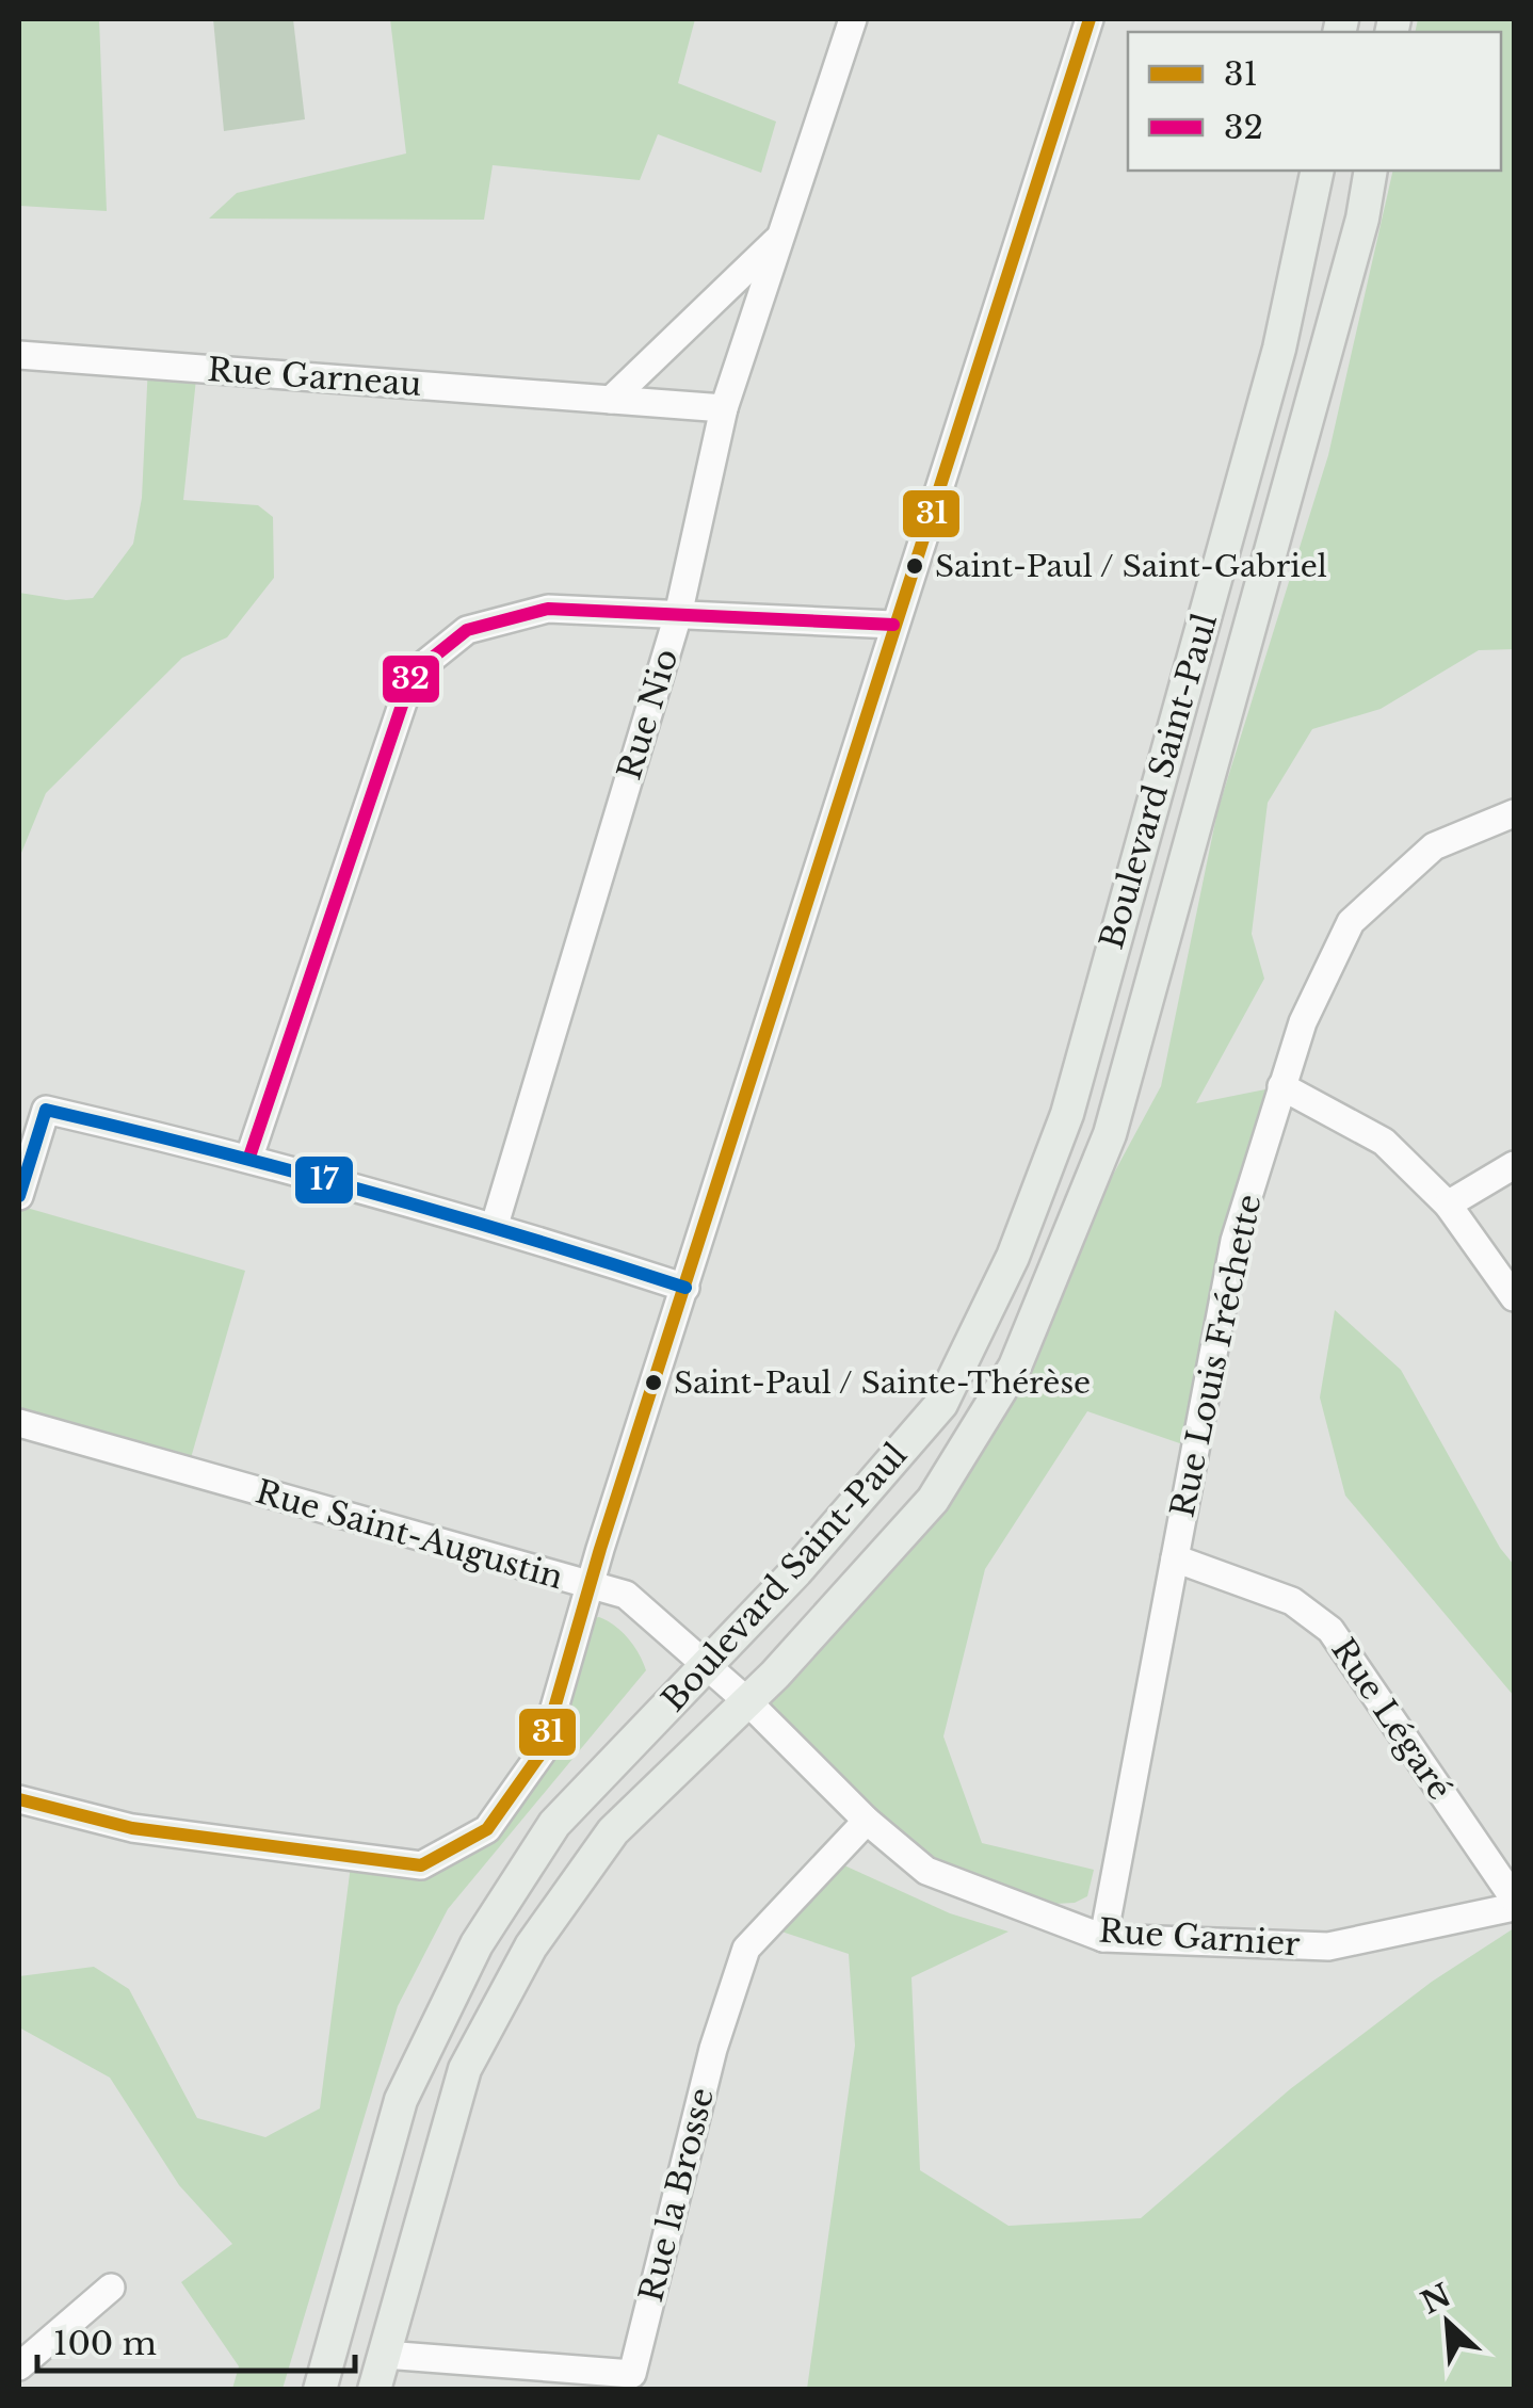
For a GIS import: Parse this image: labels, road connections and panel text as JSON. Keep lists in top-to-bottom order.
{
  "streets": {
    "main road": ["Boulevard Saint-Paul"],
    "street": [
      "Rue Garneau",
      "Rue Nio",
      "Rue Louis Fréchette",
      "Rue Saint-Augustin",
      "Rue Légaré",
      "Rue Garnier",
      "Rue la Brosse"
    ]
  },
  "crossings": [
    ["Rue Garneau", "Rue Nio"],
    ["Boulevard Saint-Paul", "Rue Saint-Augustin"],
    ["Boulevard Saint-Paul", "Rue Garnier"],
    ["Boulevard Saint-Paul", "Rue la Brosse"],
    ["Rue Louis Fréchette", "Rue Légaré"],
    ["Rue Louis Fréchette", "Rue Garnier"],
    ["Rue Saint-Augustin", "Rue Garnier"],
    ["Rue Garnier", "Rue la Brosse"]
  ],
  "places": ["Saint-Paul / Saint-Gabriel", "Saint-Paul / Sainte-Thérèse"],
  "lines": ["transit line 31", "transit line 32", "transit line 17"],
  "legend": ["31", "32"],
  "scale_bar": "100 m",
  "north": "top left"
}
